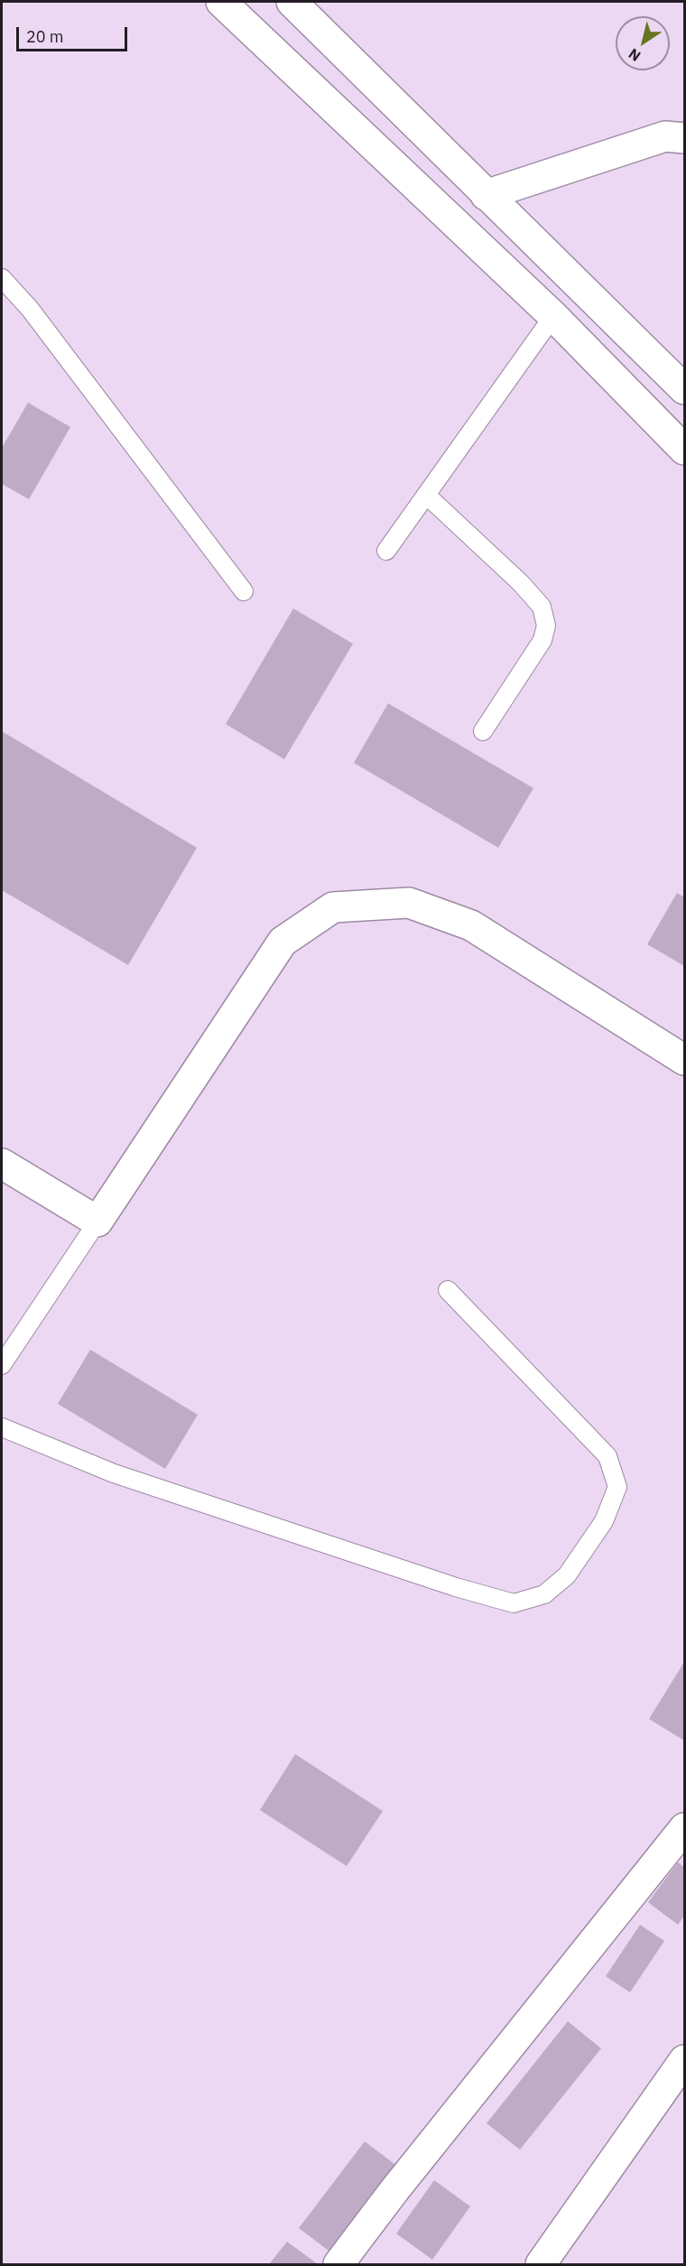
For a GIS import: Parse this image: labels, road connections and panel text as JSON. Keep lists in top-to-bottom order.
{
  "scale_bar": "20 m",
  "north": "bottom left"
}
